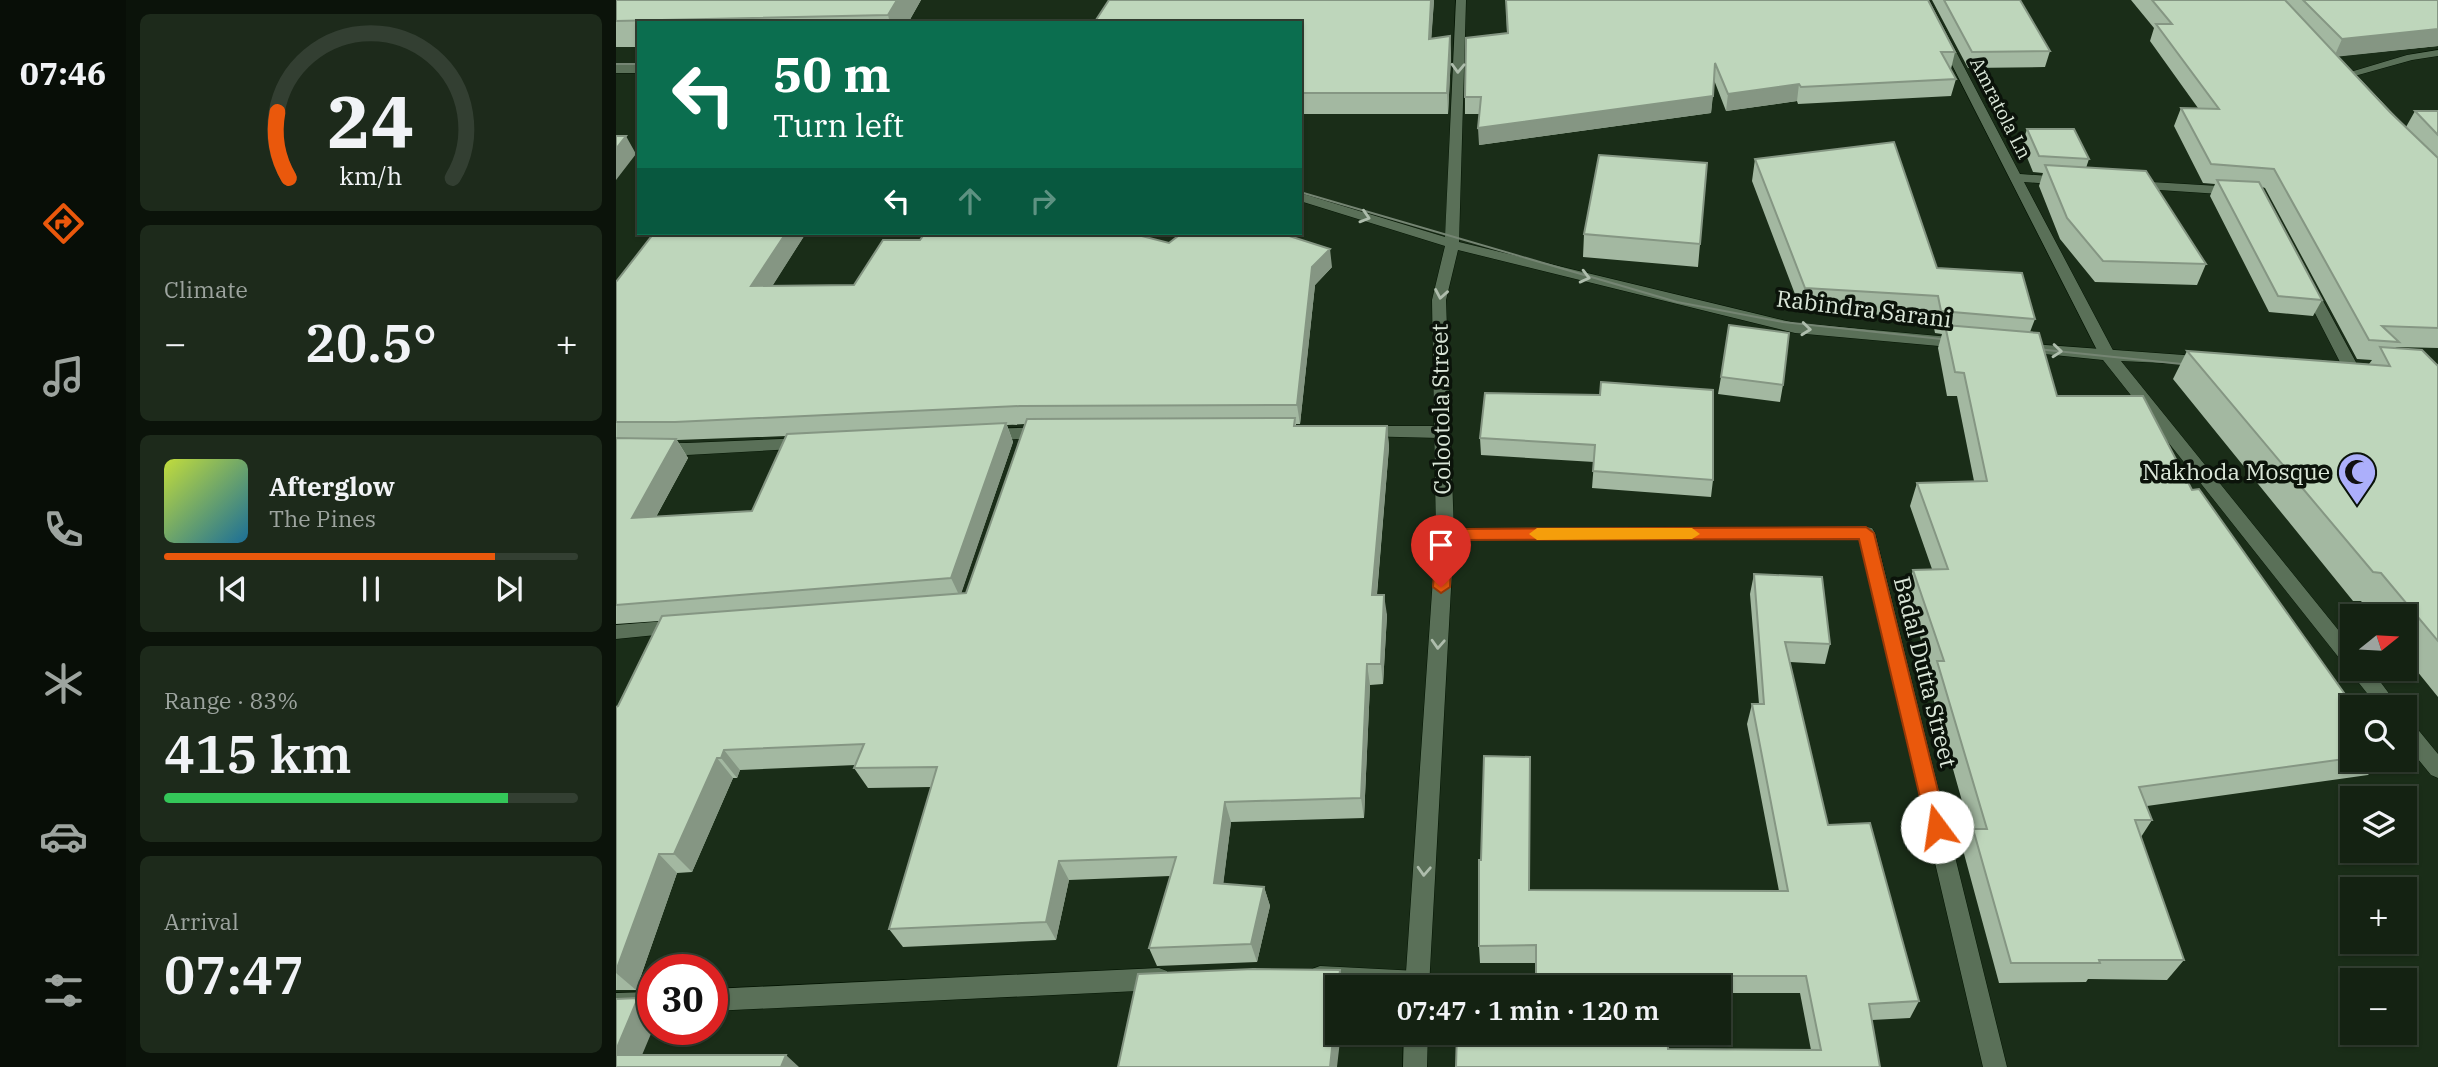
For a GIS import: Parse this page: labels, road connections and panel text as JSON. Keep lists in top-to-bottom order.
{
  "streets": {
    "main road": [
      "Amratola Ln",
      "Rabindra Sarani",
      "Colootola Street",
      "Badal Dutta Street"
    ]
  },
  "crossings": [
    ["Rabindra Sarani", "Colootola Street"],
    ["Colootola Street", "Badal Dutta Street"]
  ],
  "one_way": ["Rabindra Sarani", "Colootola Street"],
  "places": {
    "mosque": ["Nakhoda Mosque"]
  },
  "north": "right",
  "page": {
    "tabs": "07:46",
    "turn": ["50 m", "Turn left"],
    "tile": [
      "Climate",
      ["Range · 83%", "415 km"],
      ["Arrival", "07:47"]
    ],
    "heat": ["−", "20.5°", "+"],
    "song": ["Afterglow", "The Pines"],
    "map_buttons": ["+", "−"],
    "limit": "30",
    "trip": "07:47 · 1 min · 120 m",
    "gauge": ["24", "km/h"]
  }
}
